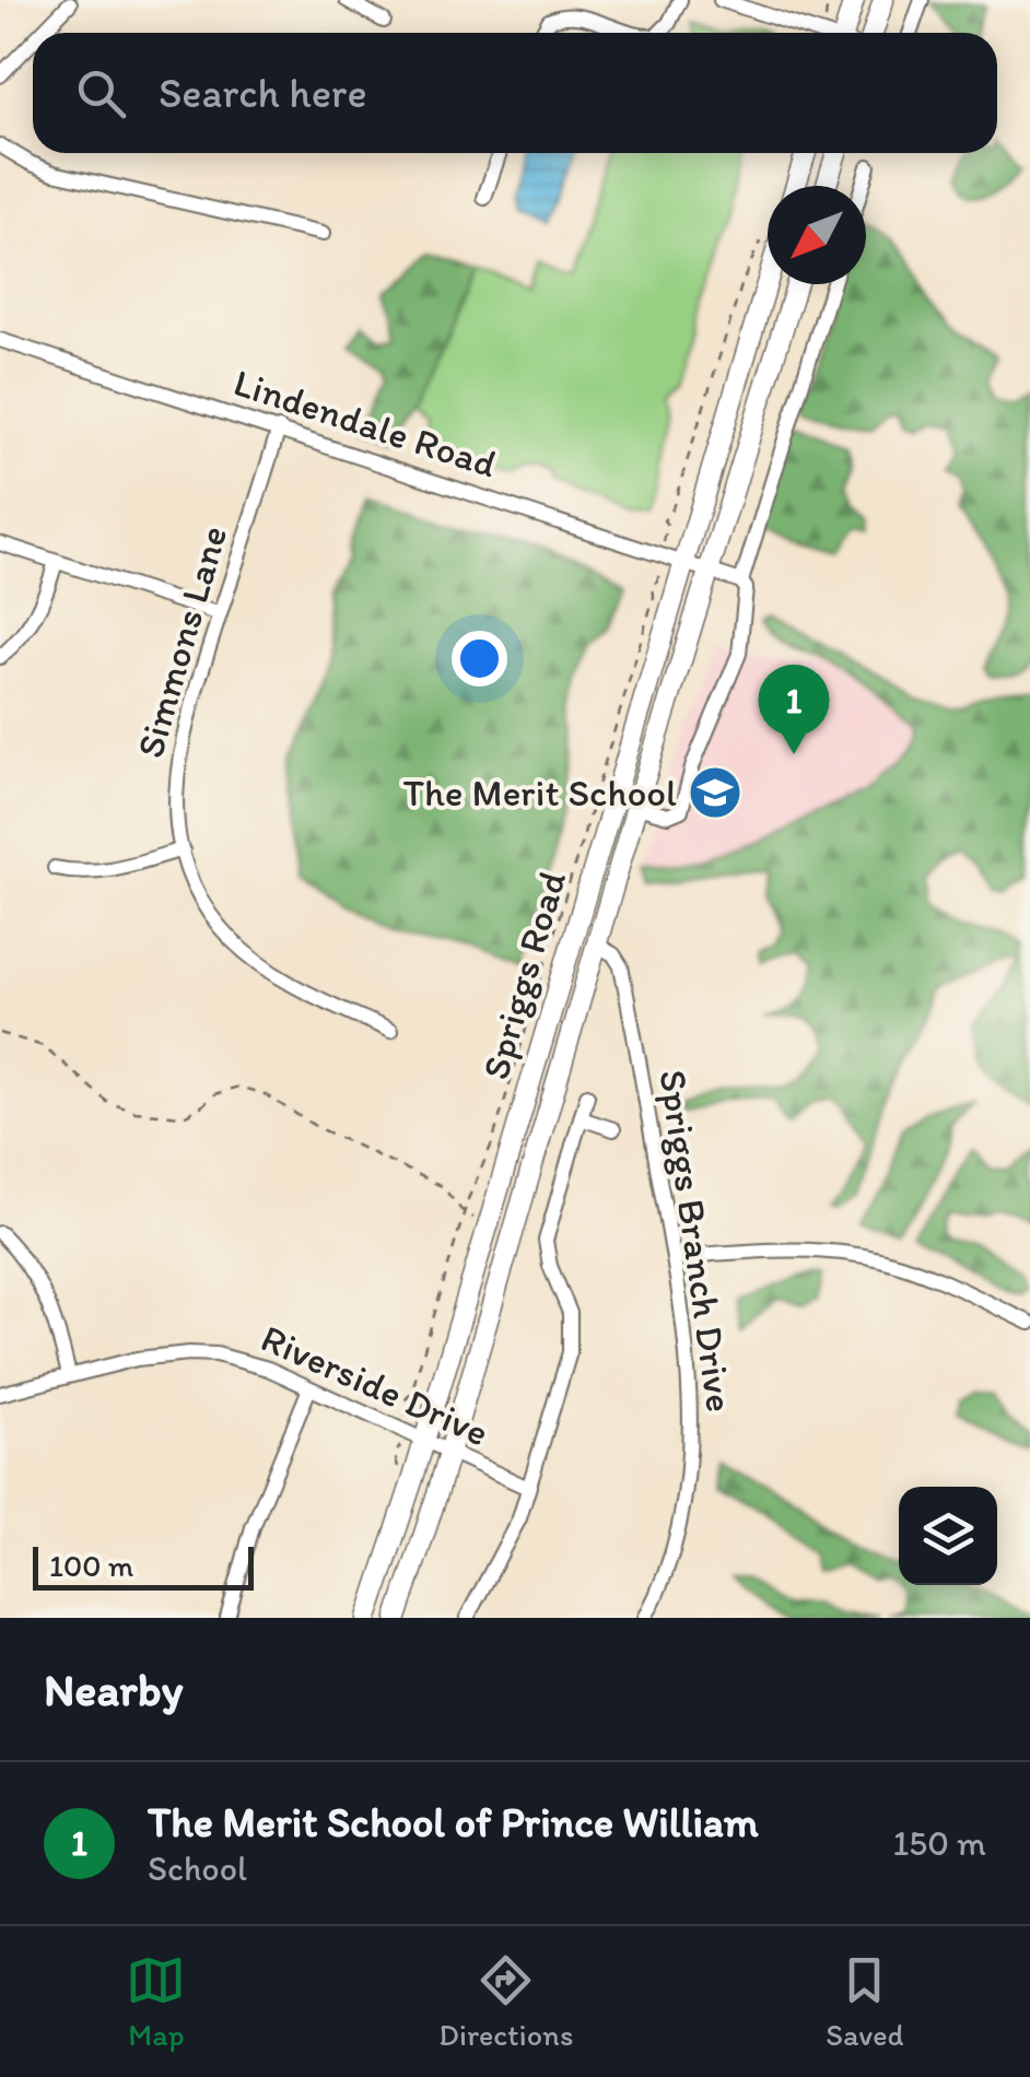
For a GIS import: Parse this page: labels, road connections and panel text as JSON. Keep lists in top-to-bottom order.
{
  "streets": {
    "main road": ["Spriggs Road"],
    "street": [
      "Lindendale Road",
      "Simmons Lane",
      "Spriggs Branch Drive",
      "Riverside Drive"
    ]
  },
  "crossings": [
    ["Lindendale Road", "Simmons Lane"],
    ["Lindendale Road", "Spriggs Road"],
    ["Spriggs Road", "Spriggs Branch Drive"],
    ["Spriggs Road", "Riverside Drive"]
  ],
  "places": {
    "school or university": ["The Merit School"]
  },
  "scale_bar": "100 m",
  "north": "bottom left",
  "page": {
    "search": "Search here",
    "pins": "1",
    "scale": "100 m",
    "heading": "Nearby",
    "list": [
      {
        "mark": "1",
        "name": "The Merit School of Prince William",
        "note": "School",
        "value": "150 m"
      }
    ],
    "nav": ["Map", "Directions", "Saved"]
  }
}
